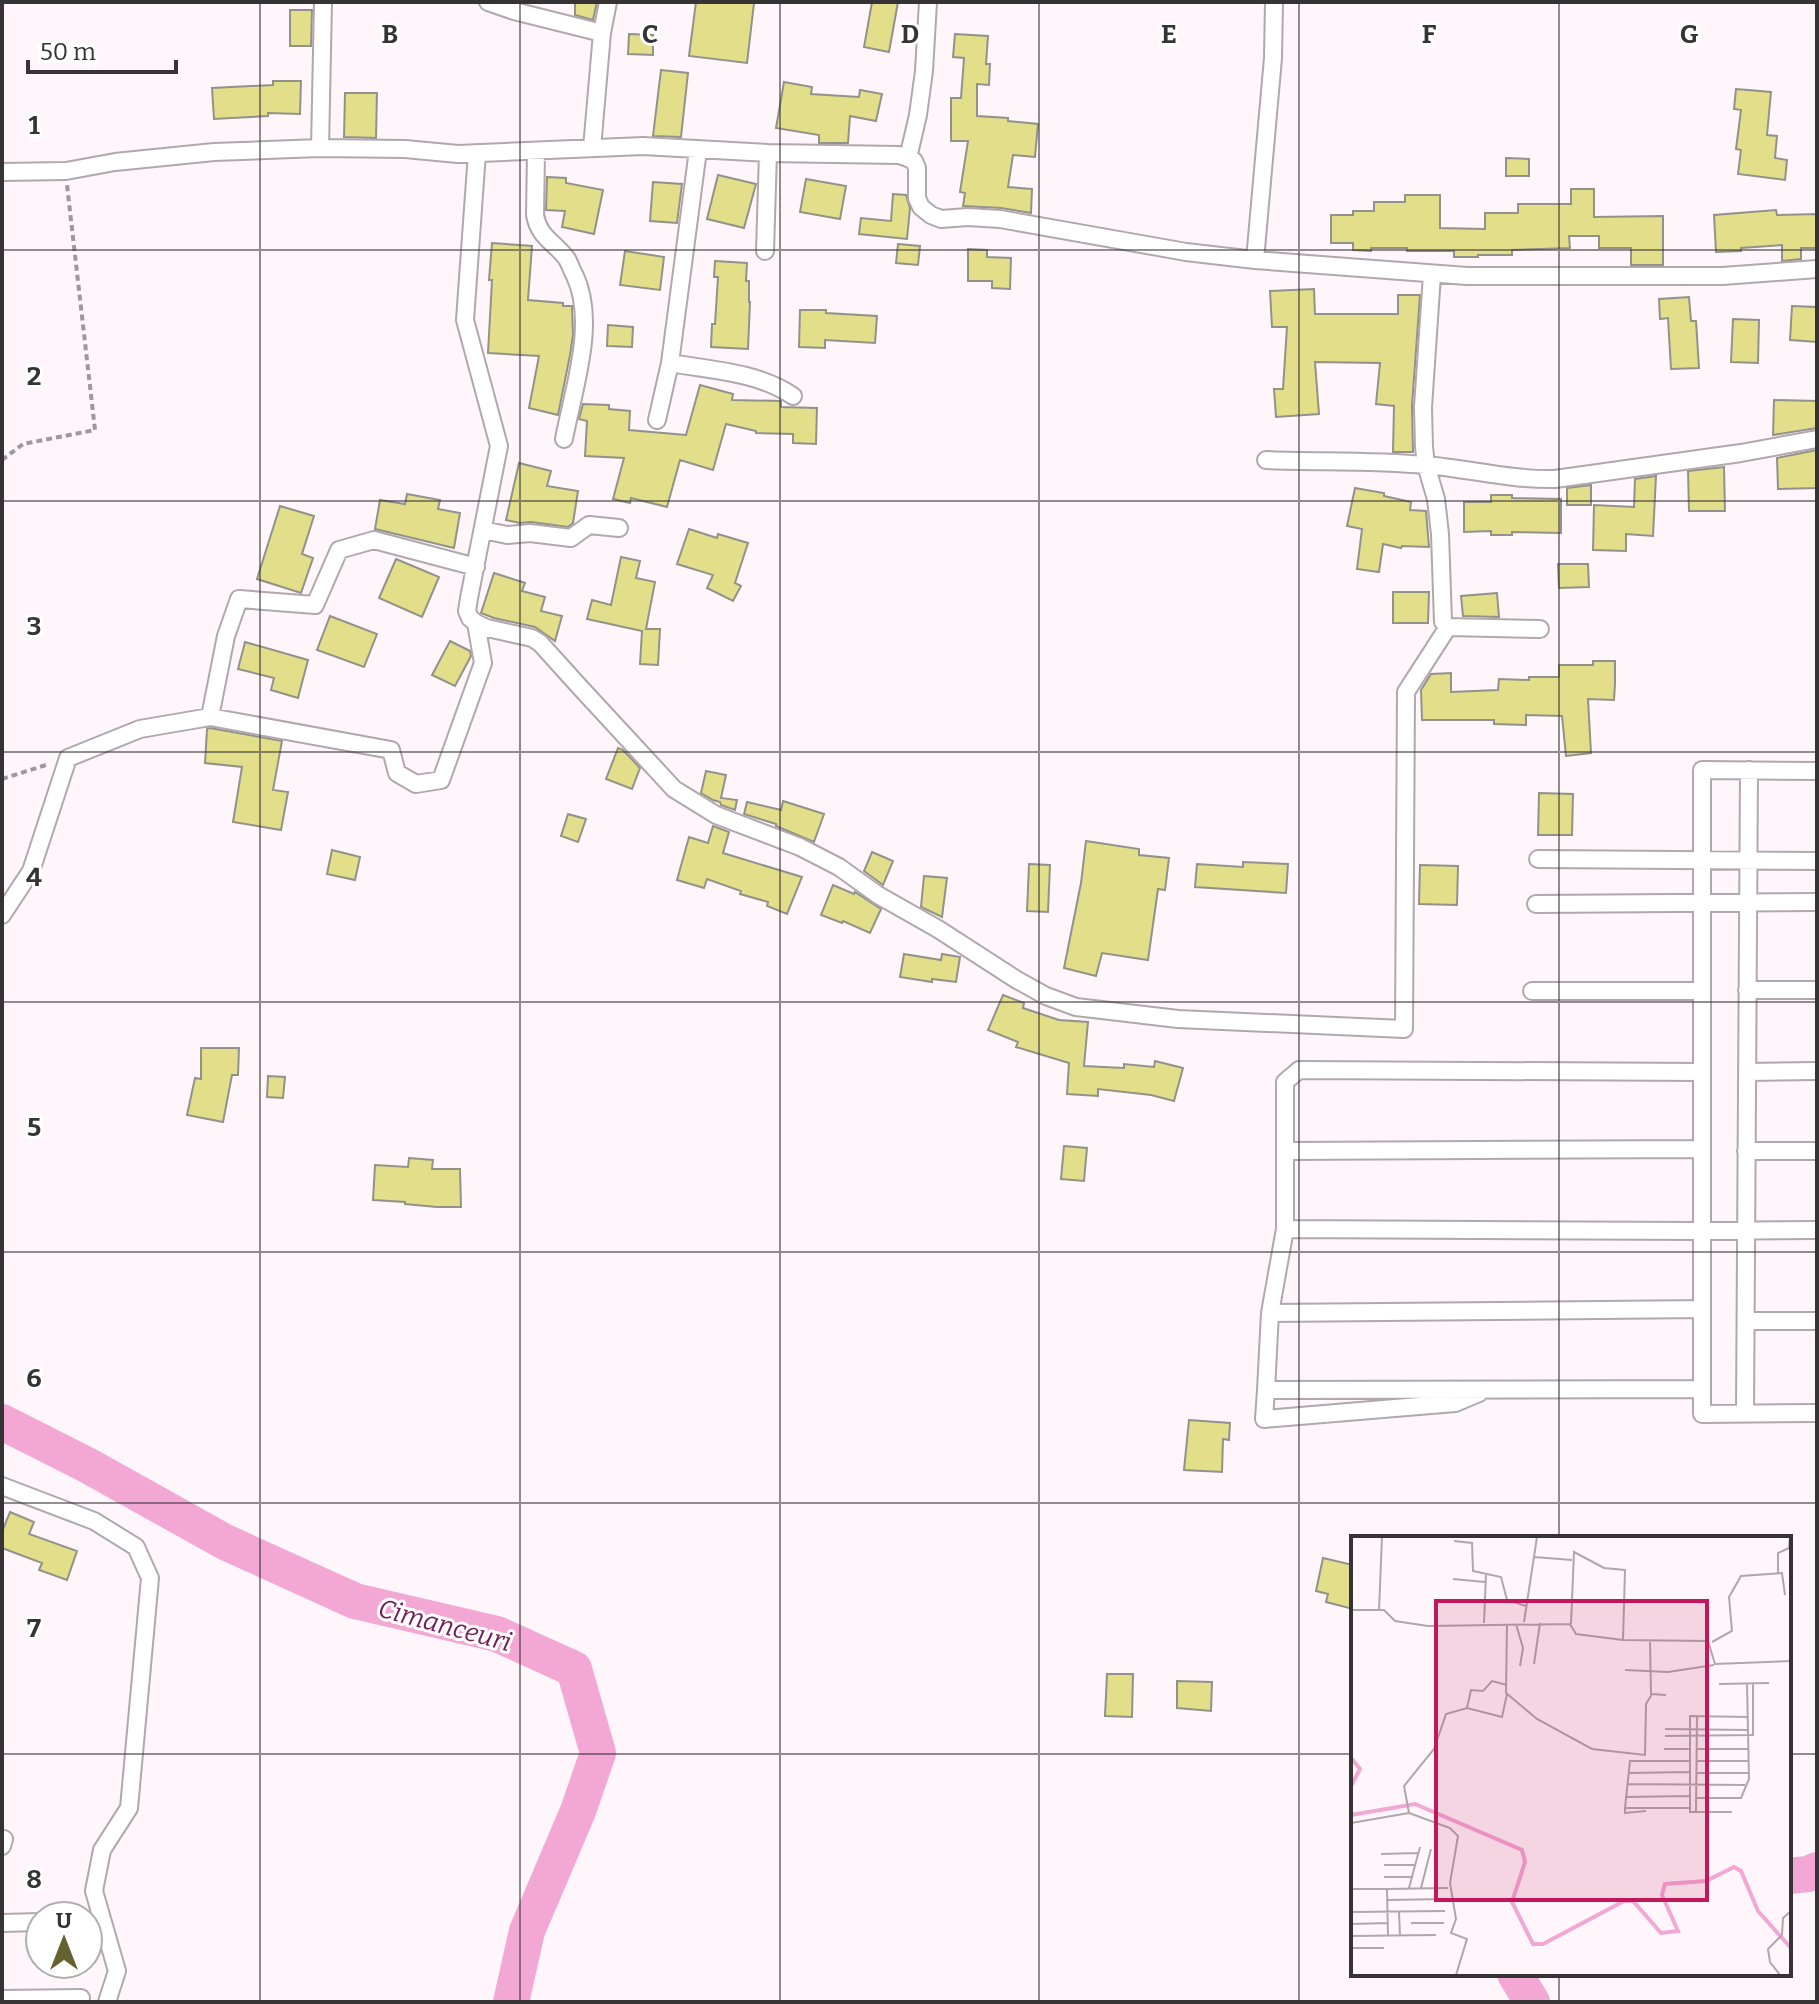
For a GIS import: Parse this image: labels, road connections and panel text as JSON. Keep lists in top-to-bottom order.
{
  "water": ["Cimanceuri"],
  "scale_bar": "50 m",
  "north": "top",
  "grid": {
    "columns": [
      "B",
      "C",
      "D",
      "E",
      "F",
      "G"
    ],
    "rows": [
      "1",
      "2",
      "3",
      "4",
      "5",
      "6",
      "7",
      "8"
    ]
  }
}
